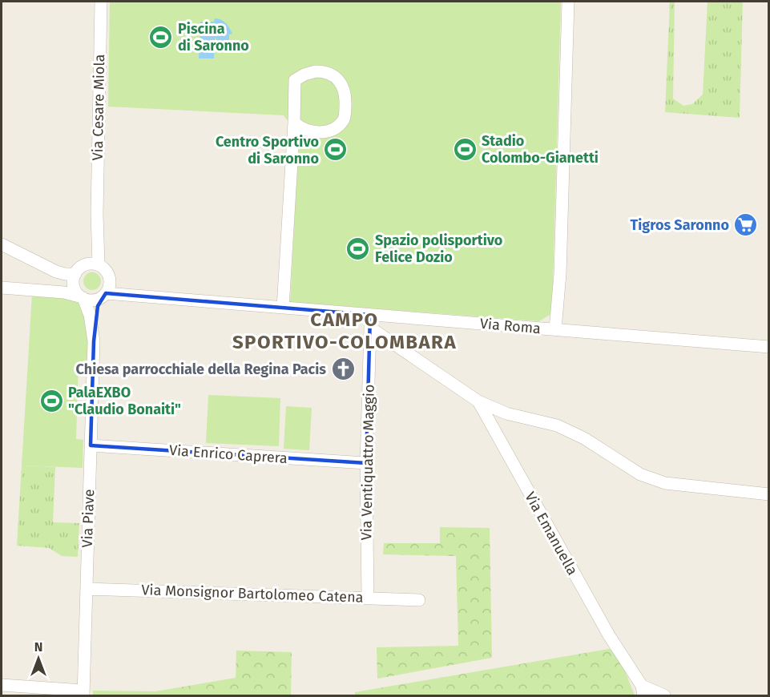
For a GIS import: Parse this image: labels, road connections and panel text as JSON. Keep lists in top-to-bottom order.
{
  "streets": {
    "street": [
      "Via Cesare Miola",
      "Via Roma",
      "Via Enrico Caprera",
      "Via Ventiquattro Maggio",
      "Via Piave",
      "Via Emanuella",
      "Via Monsignor Bartolomeo Catena"
    ]
  },
  "crossings": [
    ["Via Cesare Miola", "Via Roma"],
    ["Via Cesare Miola", "Via Piave"],
    ["Via Roma", "Via Ventiquattro Maggio"],
    ["Via Roma", "Via Piave"],
    ["Via Enrico Caprera", "Via Ventiquattro Maggio"],
    ["Via Enrico Caprera", "Via Piave"],
    ["Via Ventiquattro Maggio", "Via Monsignor Bartolomeo Catena"],
    ["Via Piave", "Via Monsignor Bartolomeo Catena"]
  ],
  "districts": ["CAMPO SPORTIVO-COLOMBARA"],
  "places": {
    "sports": [
      "Piscina di Saronno",
      "Stadio Colombo-Gianetti",
      "Centro Sportivo di Saronno",
      "Spazio polisportivo Felice Dozio",
      "PalaEXBO \"Claudio Bonaiti\""
    ],
    "supermarket": ["Tigros Saronno"],
    "church": ["Chiesa parrocchiale della Regina Pacis"]
  },
  "north": "top"
}
